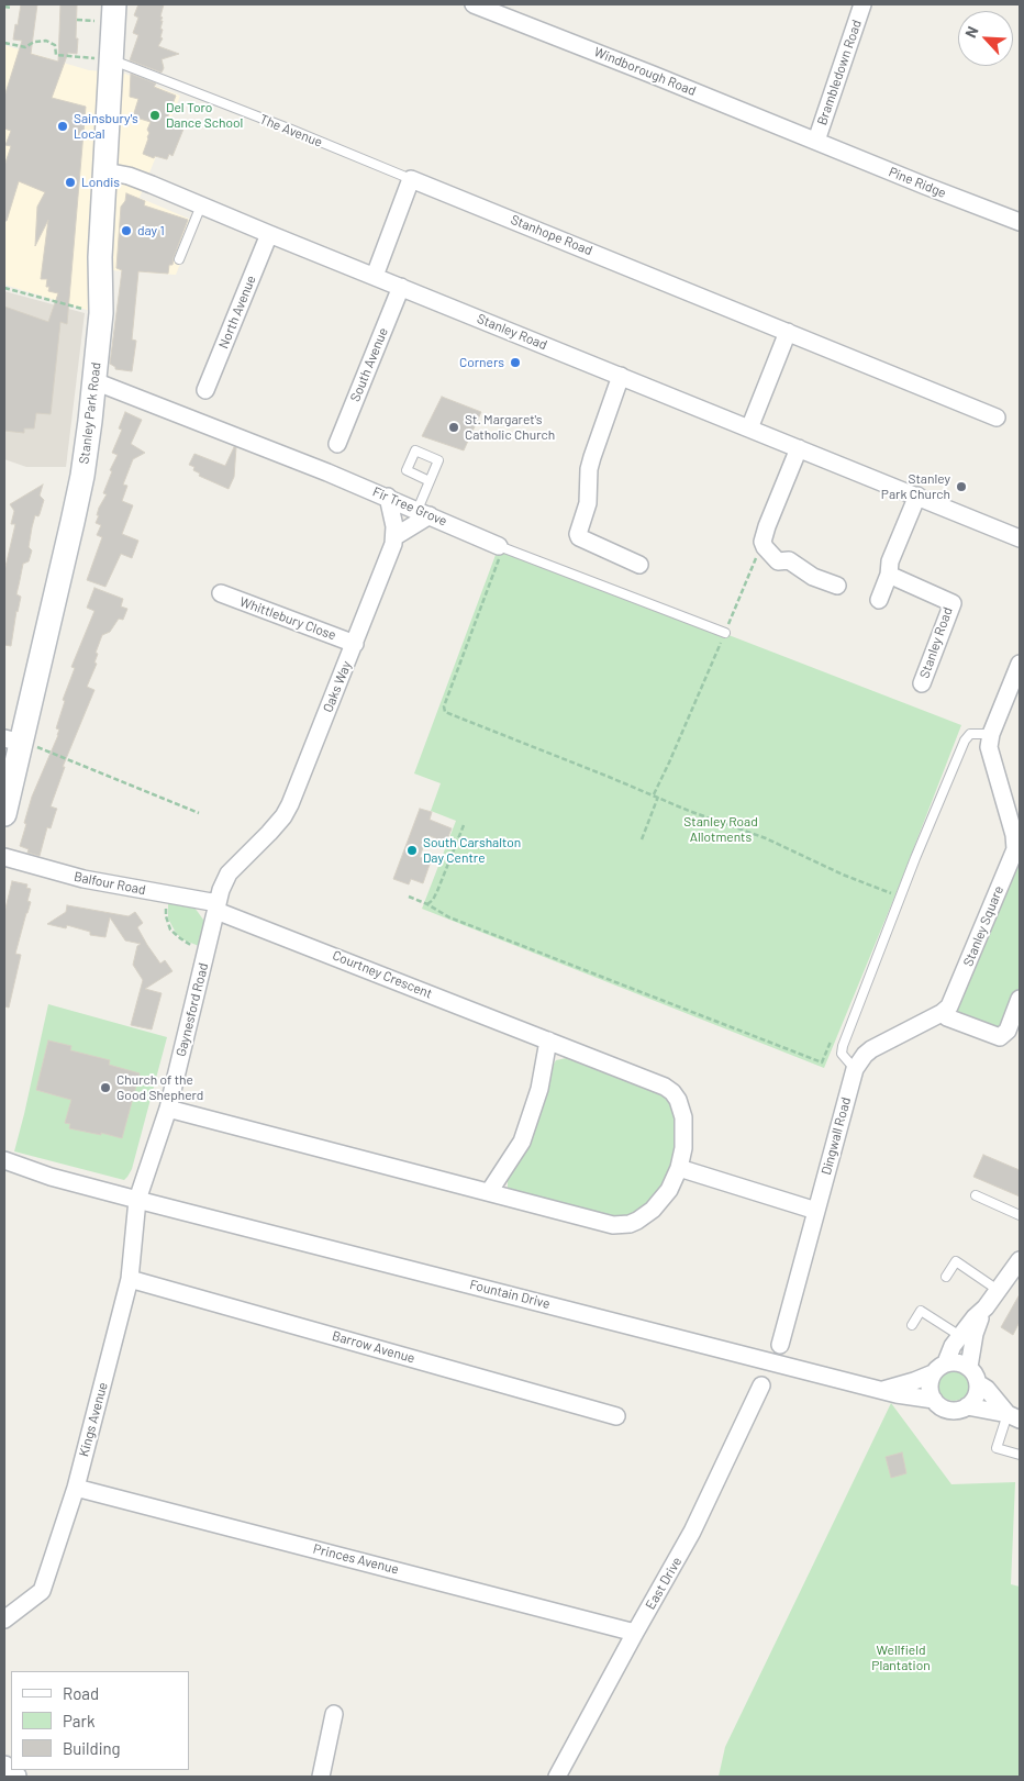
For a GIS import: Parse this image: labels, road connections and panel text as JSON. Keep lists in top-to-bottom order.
{
  "streets": {
    "street": [
      "Windborough Road",
      "Brambledown Road",
      "Pine Ridge",
      "Stanhope Road",
      "North Avenue",
      "Stanley Road",
      "South Avenue",
      "Stanley Park Road",
      "Fir Tree Grove",
      "Whittlebury Close",
      "Oaks Way",
      "Balfour Road",
      "Stanley Square",
      "Courtney Crescent",
      "Gaynesford Road",
      "Dingwall Road",
      "Fountain Drive",
      "Barrow Avenue",
      "Kings Avenue",
      "Princes Avenue",
      "East Drive"
    ],
    "lane": ["The Avenue"]
  },
  "crossings": [
    ["Windborough Road", "Brambledown Road"],
    ["Windborough Road", "Pine Ridge"],
    ["Brambledown Road", "Pine Ridge"],
    ["The Avenue", "Stanhope Road"],
    ["The Avenue", "Stanley Park Road"],
    ["North Avenue", "Stanley Road"],
    ["Stanley Road", "South Avenue"],
    ["Stanley Road", "Stanley Park Road"],
    ["Stanley Park Road", "Fir Tree Grove"],
    ["Whittlebury Close", "Oaks Way"],
    ["Oaks Way", "Gaynesford Road"],
    ["Balfour Road", "Courtney Crescent"],
    ["Balfour Road", "Gaynesford Road"],
    ["Stanley Square", "Dingwall Road"],
    ["Courtney Crescent", "Gaynesford Road"],
    ["Gaynesford Road", "Fountain Drive"],
    ["Gaynesford Road", "Kings Avenue"],
    ["Fountain Drive", "Kings Avenue"],
    ["Barrow Avenue", "Kings Avenue"],
    ["Kings Avenue", "Princes Avenue"],
    ["Princes Avenue", "East Drive"]
  ],
  "parks": ["Stanley Road Allotments", "Wellfield Plantation"],
  "places": [
    "Del Toro Dance School",
    "Sainsbury's Local",
    "Londis",
    "day 1",
    "Corners",
    "St. Margaret's Catholic Church",
    "Stanley Park Church",
    "South Carshalton Day Centre",
    "Church of the Good Shepherd"
  ],
  "legend": ["Road", "Park", "Building"],
  "north": "top left"
}
